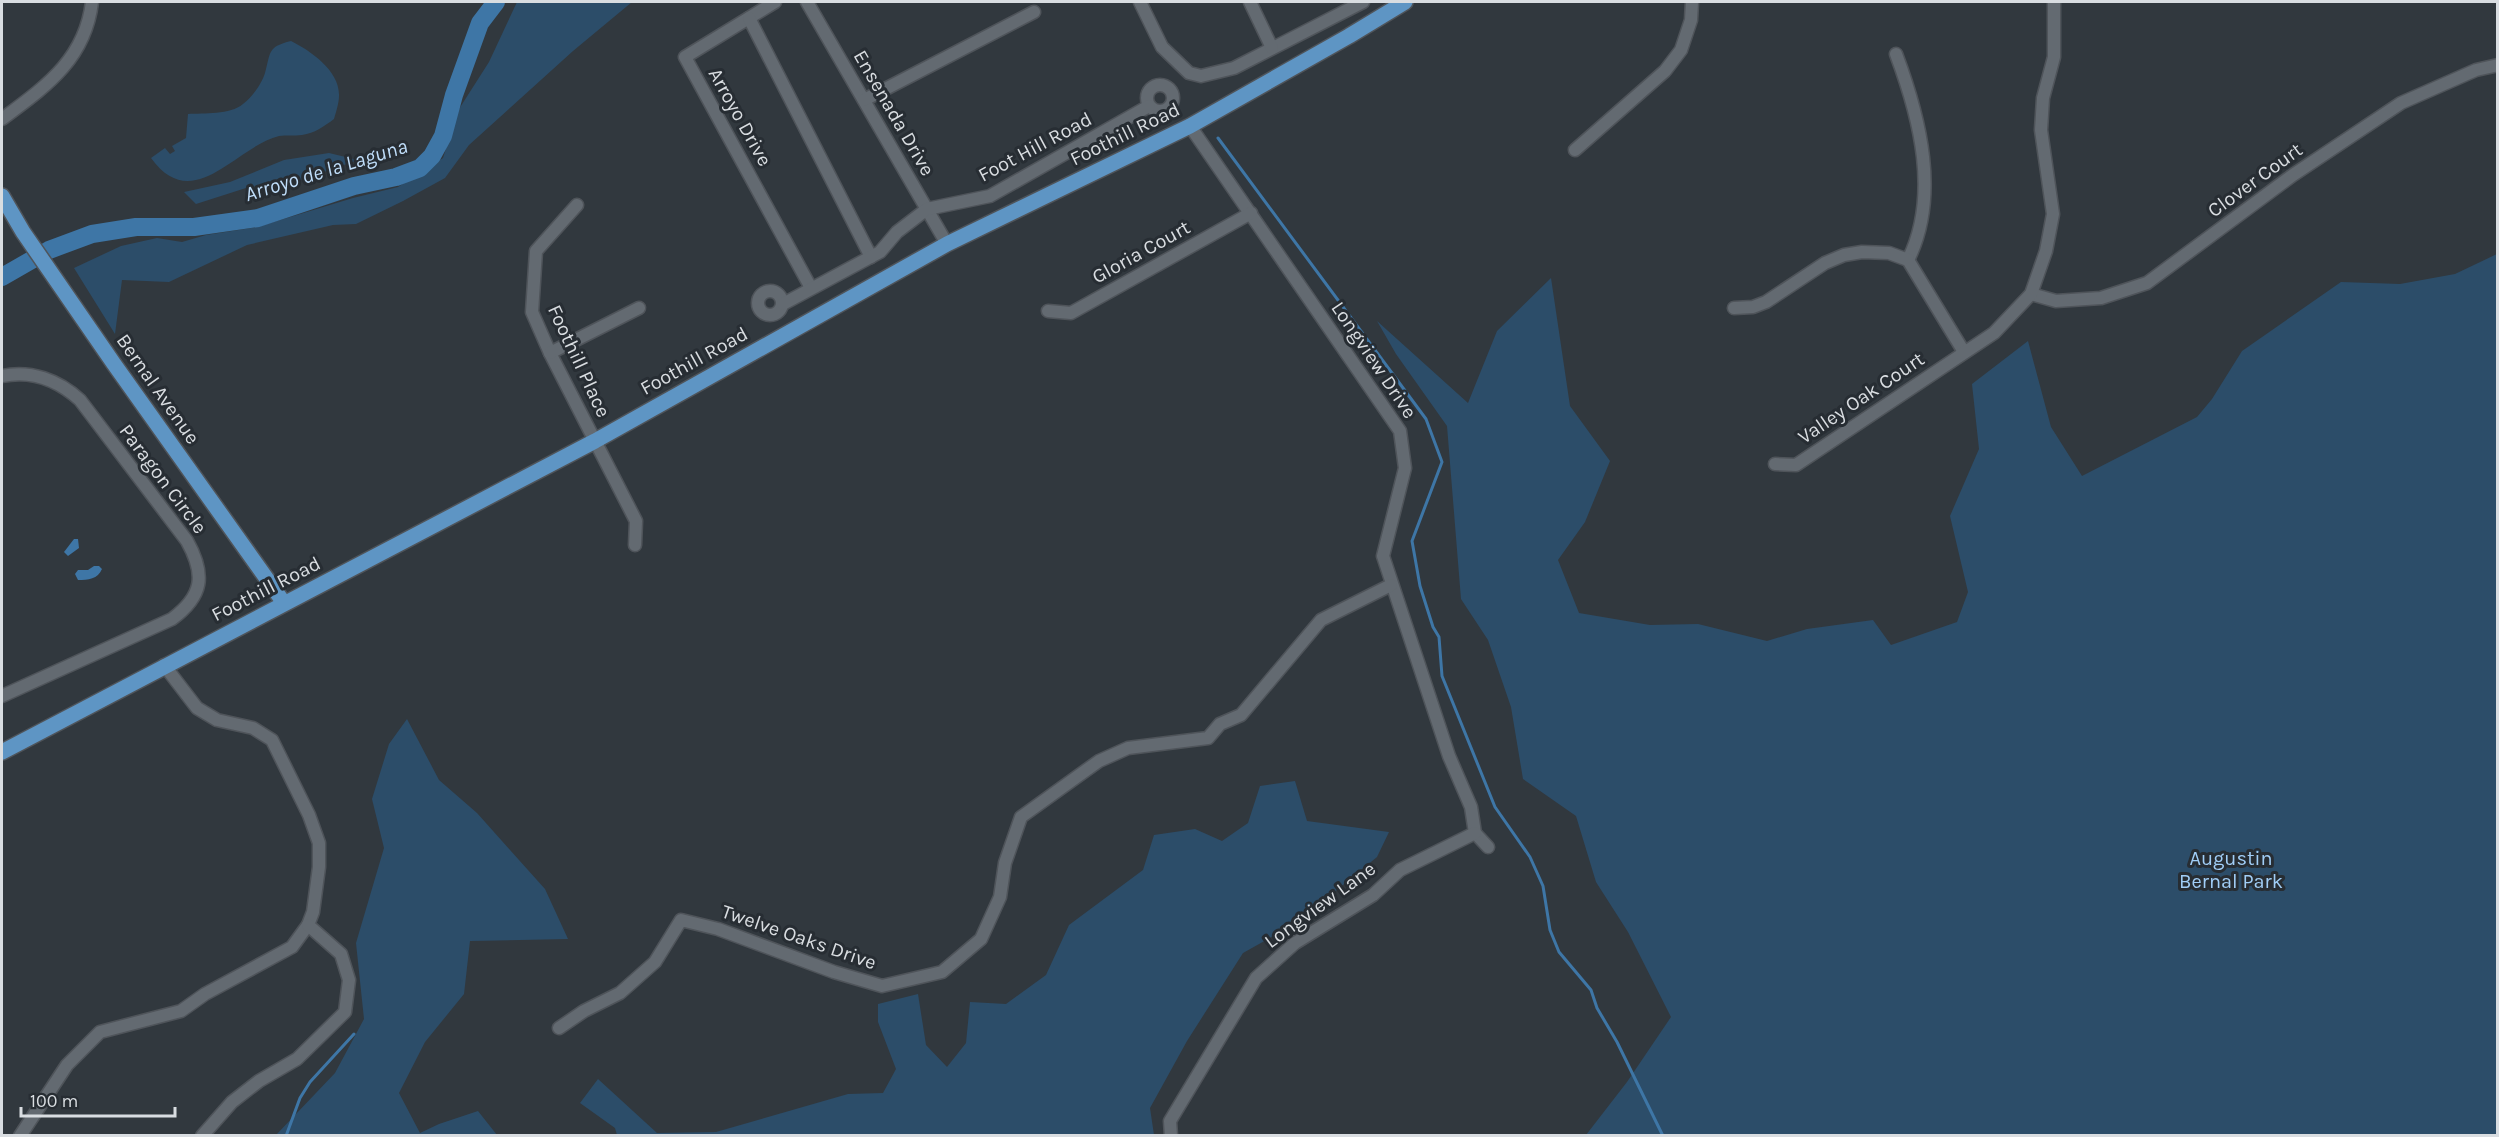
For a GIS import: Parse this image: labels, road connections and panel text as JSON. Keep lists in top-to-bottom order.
{
  "streets": {
    "main road": ["Foothill Road", "Bernal Avenue"],
    "street": [
      "Ensenada Drive",
      "Arroyo Drive",
      "Foot Hill Road",
      "Clover Court",
      "Gloria Court",
      "Longview Drive",
      "Foothill Place",
      "Valley Oak Court",
      "Paragon Circle",
      "Longview Lane",
      "Twelve Oaks Drive"
    ]
  },
  "crossings": [
    ["Ensenada Drive", "Foothill Road"],
    ["Ensenada Drive", "Foot Hill Road"],
    ["Arroyo Drive", "Foot Hill Road"],
    ["Foothill Road", "Longview Drive"],
    ["Foothill Road", "Foothill Place"],
    ["Foothill Road", "Bernal Avenue"],
    ["Clover Court", "Valley Oak Court"],
    ["Gloria Court", "Longview Drive"],
    ["Longview Drive", "Longview Lane"],
    ["Longview Drive", "Twelve Oaks Drive"]
  ],
  "water": ["Arroyo de la Laguna"],
  "parks": ["Augustin Bernal Park"],
  "scale_bar": "100 m"
}
